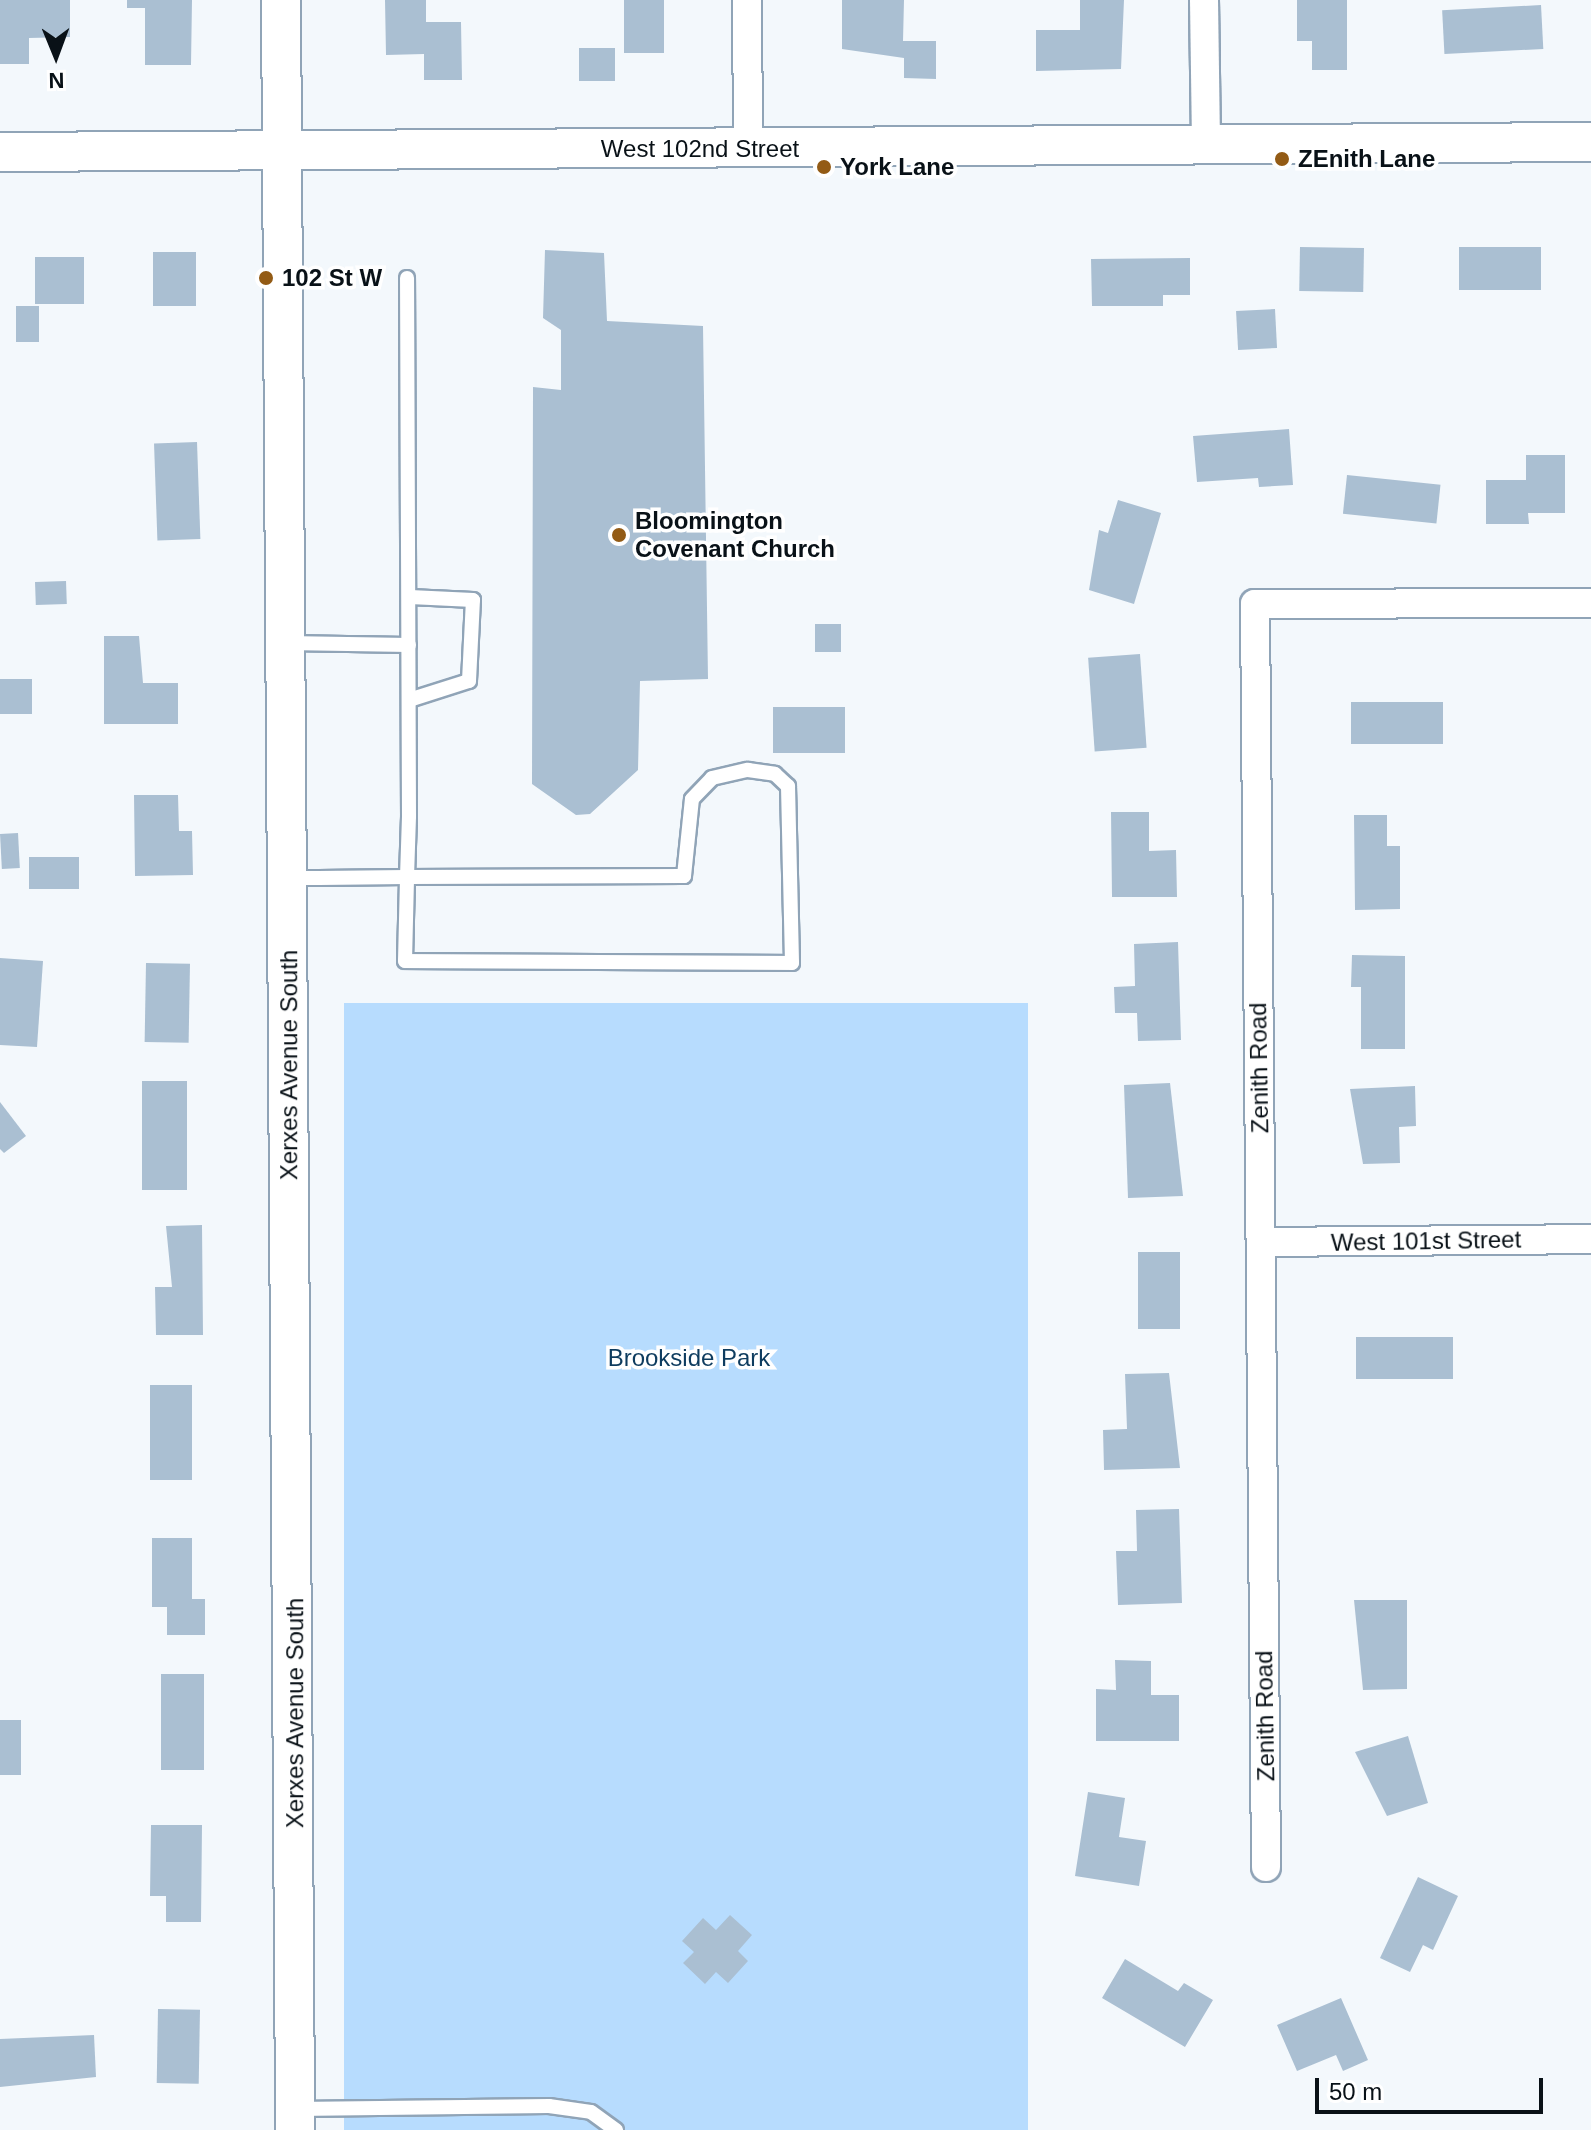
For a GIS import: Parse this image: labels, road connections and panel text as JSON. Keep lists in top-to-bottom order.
{
  "streets": {
    "street": [
      "West 102nd Street",
      "Xerxes Avenue South",
      "Zenith Road",
      "West 101st Street"
    ]
  },
  "crossings": [
    ["West 102nd Street", "Xerxes Avenue South"],
    ["Zenith Road", "West 101st Street"]
  ],
  "parks": ["Brookside Park"],
  "places": [
    "ZEnith Lane",
    "York Lane",
    "102 St W",
    "Bloomington Covenant Church"
  ],
  "scale_bar": "50 m",
  "north": "bottom"
}
